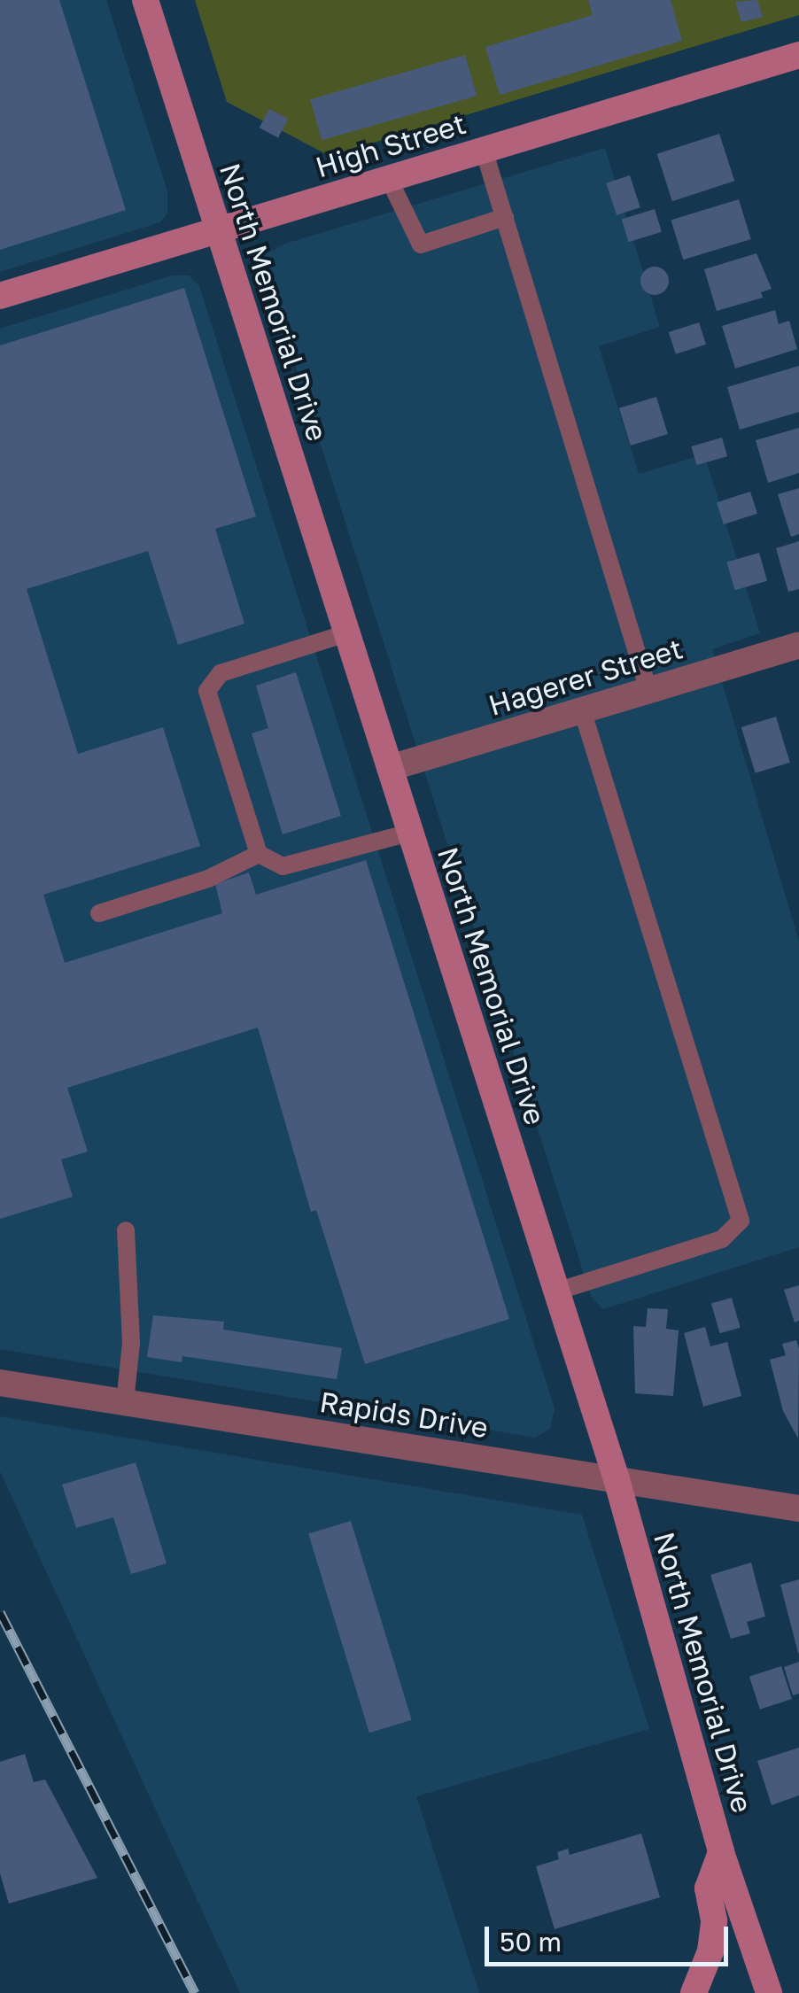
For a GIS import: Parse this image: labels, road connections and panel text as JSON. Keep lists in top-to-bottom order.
{
  "streets": {
    "main road": ["High Street", "North Memorial Drive"],
    "street": ["Hagerer Street", "Rapids Drive"]
  },
  "crossings": [
    ["High Street", "North Memorial Drive"],
    ["North Memorial Drive", "Hagerer Street"],
    ["North Memorial Drive", "Rapids Drive"]
  ],
  "scale_bar": "50 m"
}
